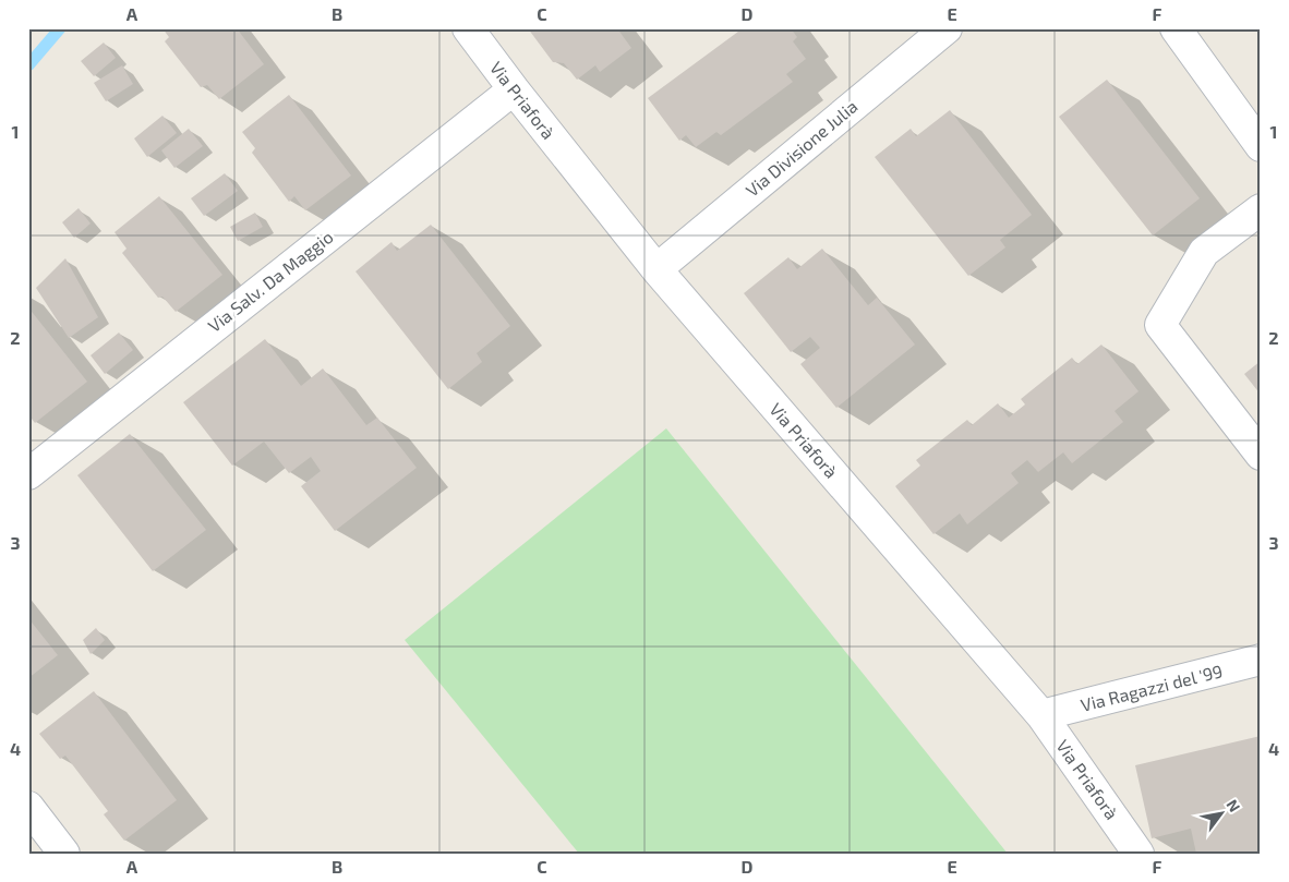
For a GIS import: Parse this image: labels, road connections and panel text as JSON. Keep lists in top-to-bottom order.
{
  "streets": {
    "street": [
      "Via Priaforà",
      "Via Divisione Julia",
      "Via Salv. Da Maggio",
      "Via Ragazzi del '99"
    ]
  },
  "crossings": [
    ["Via Priaforà", "Via Divisione Julia"],
    ["Via Priaforà", "Via Salv. Da Maggio"],
    ["Via Priaforà", "Via Ragazzi del '99"]
  ],
  "north": "top right",
  "grid": {
    "columns": [
      "A",
      "B",
      "C",
      "D",
      "E",
      "F"
    ],
    "rows": [
      "1",
      "2",
      "3",
      "4"
    ]
  }
}
